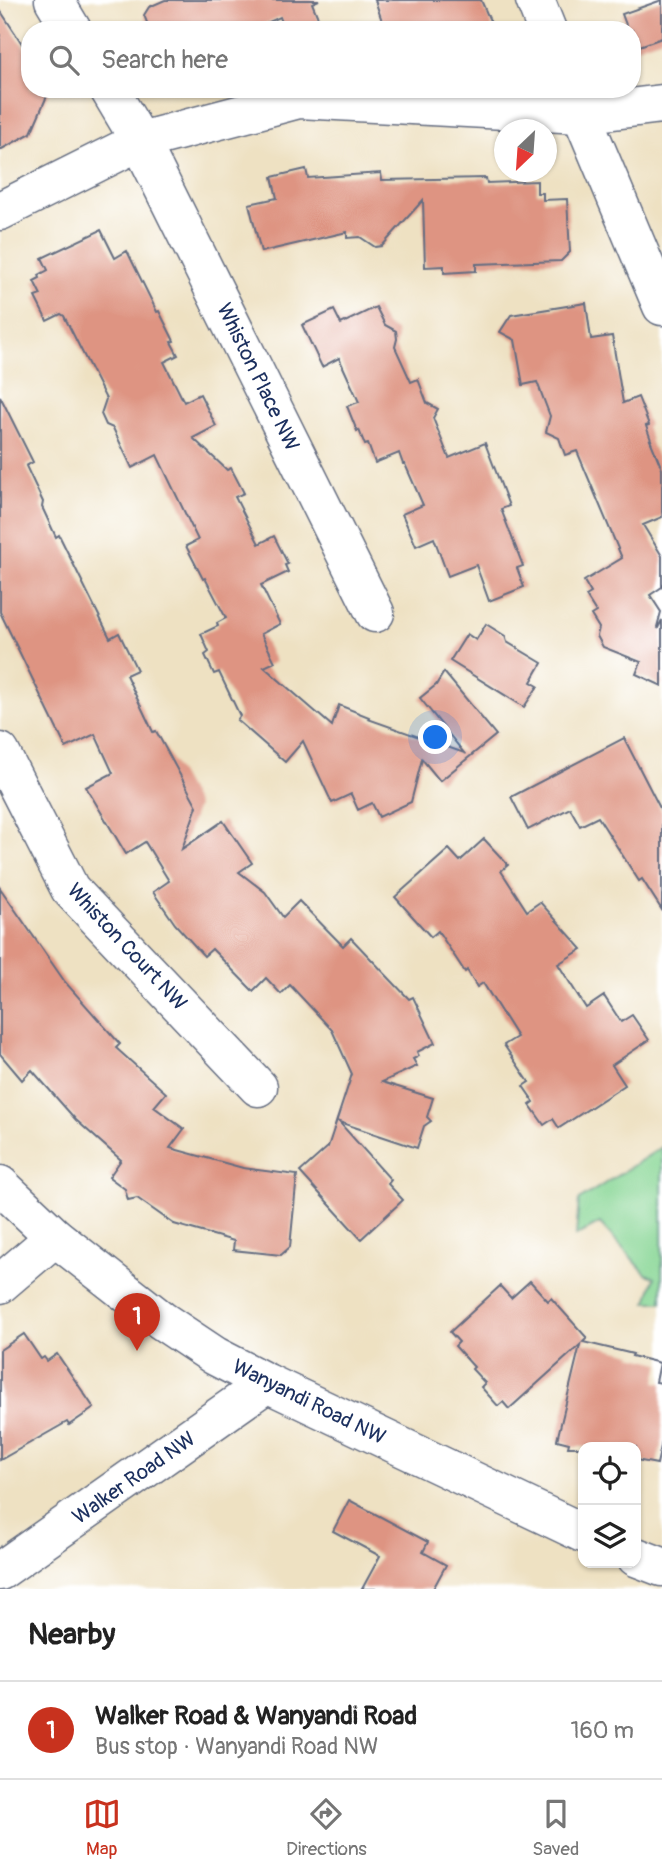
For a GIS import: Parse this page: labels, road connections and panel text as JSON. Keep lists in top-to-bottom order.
{
  "streets": {
    "street": [
      "Whiston Place NW",
      "Whiston Court NW",
      "Wanyandi Road NW",
      "Walker Road NW"
    ]
  },
  "crossings": [
    ["Wanyandi Road NW", "Walker Road NW"]
  ],
  "north": "bottom left",
  "page": {
    "search": "Search here",
    "pins": "1",
    "heading": "Nearby",
    "list": [
      {
        "mark": "1",
        "name": "Walker Road & Wanyandi Road",
        "note": "Bus stop · Wanyandi Road NW",
        "value": "160 m"
      }
    ],
    "nav": ["Map", "Directions", "Saved"]
  }
}
